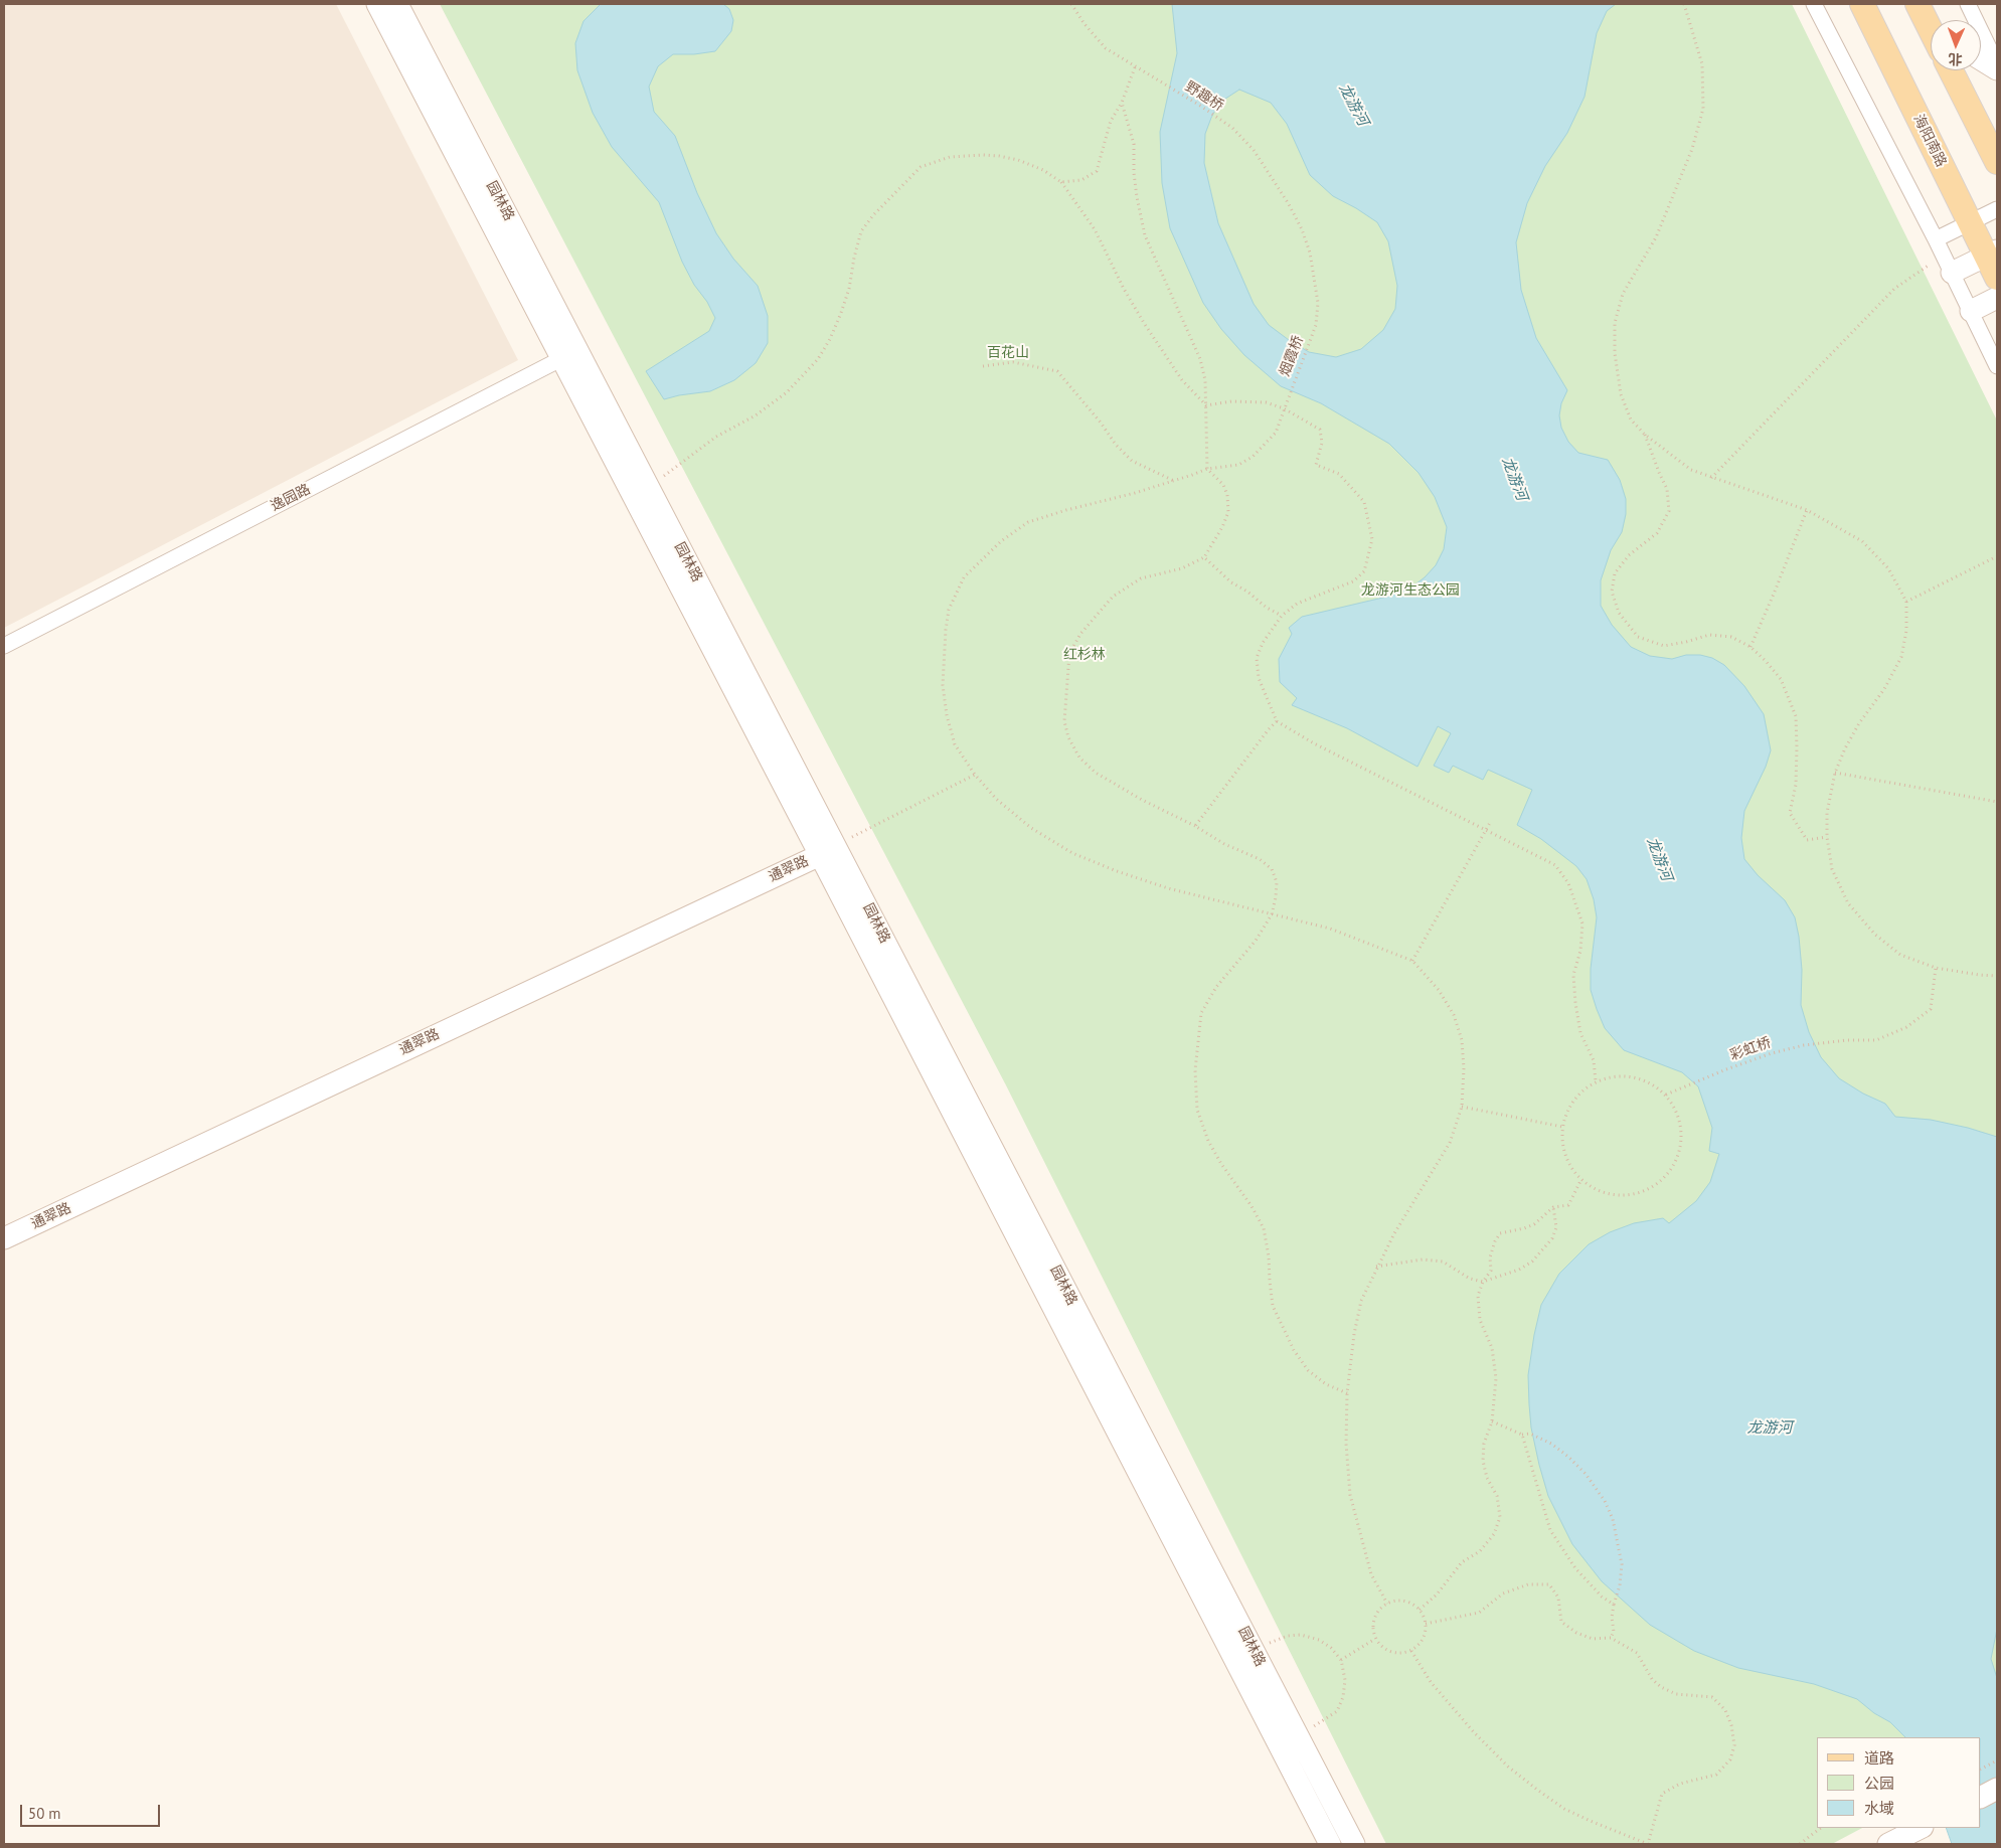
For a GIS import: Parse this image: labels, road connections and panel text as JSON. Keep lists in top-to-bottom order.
{
  "streets": {
    "main road": ["海阳南路"],
    "street": ["园林路", "逸园路", "通翠路"],
    "path": ["野趣桥", "烟霞桥", "彩虹桥"]
  },
  "crossings": [
    ["野趣桥", "烟霞桥"],
    ["园林路", "逸园路"],
    ["园林路", "通翠路"]
  ],
  "water": ["龙游河"],
  "parks": ["百花山", "龙游河生态公园", "红杉林"],
  "legend": ["道路", "公园", "水域"],
  "scale_bar": "50 m",
  "north": "bottom"
}
